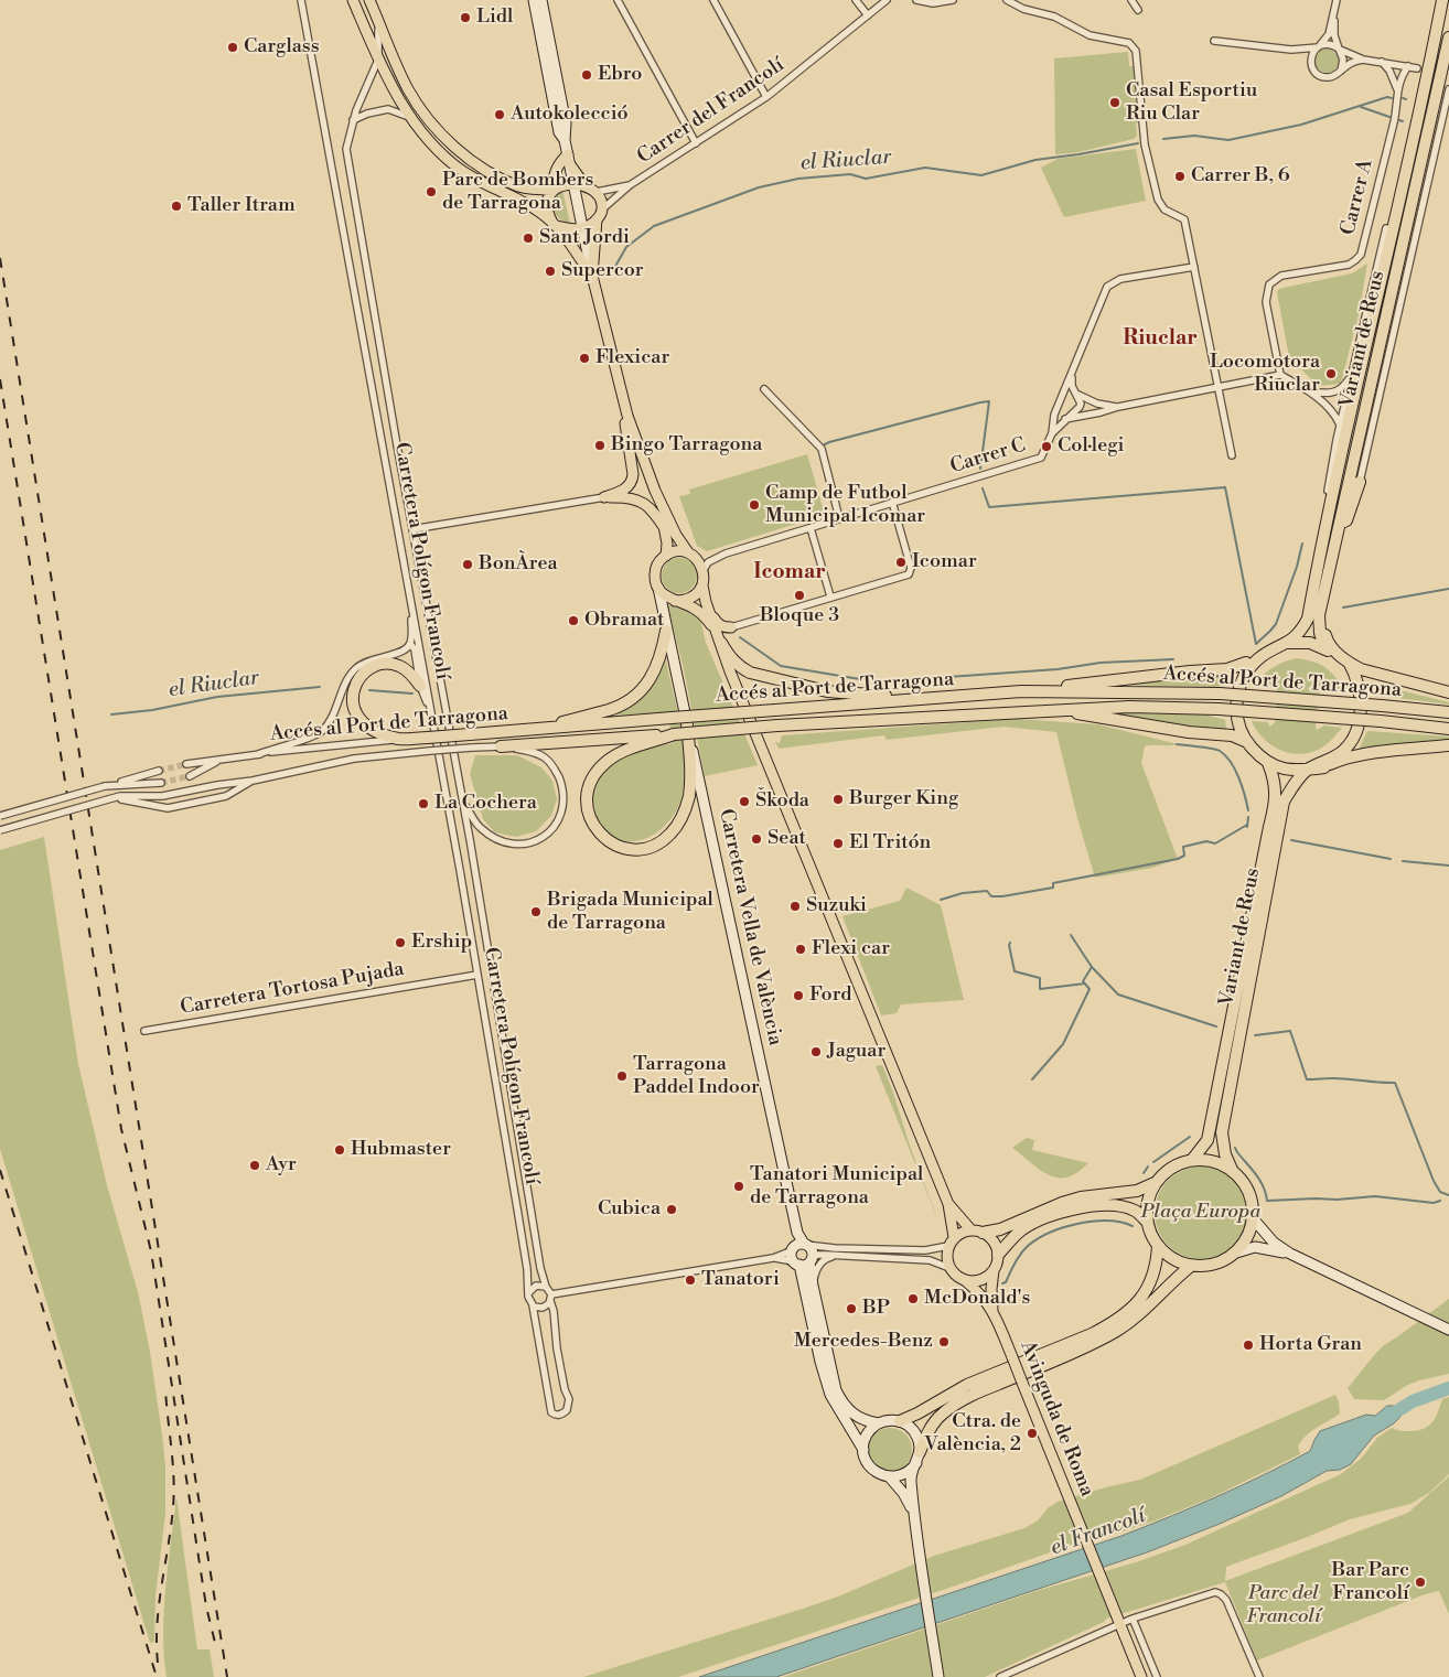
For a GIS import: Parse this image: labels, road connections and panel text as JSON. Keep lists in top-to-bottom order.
{
  "streets": {
    "highway": ["Variant de Reus", "Accés al Port de Tarragona"],
    "main road": ["Avinguda de Roma"],
    "street": [
      "Carrer del Francolí",
      "Carrer A",
      "Carrer C",
      "Carretera Polígon Francolí",
      "Carretera Vella de València",
      "Carretera Tortosa Pujada"
    ]
  },
  "crossings": [
    ["Carrer C", "Carretera Vella de València"],
    ["Carretera Polígon Francolí", "Carretera Tortosa Pujada"]
  ],
  "districts": ["Riuclar", "Icomar"],
  "water": ["el Riuclar", "el Francolí"],
  "parks": ["Plaça Europa", "Parc del Francolí"],
  "places": [
    "Lidl",
    "Carglass",
    "Ebro",
    "Casal Esportiu Riu Clar",
    "Autokolecció",
    "Carrer B, 6",
    "Parc de Bombers de Tarragona",
    "Taller Itram",
    "Sant Jordi",
    "Supercor",
    "Flexicar",
    "Locomotora Riuclar",
    "Bingo Tarragona",
    "Col·legi",
    "Camp de Futbol Municipal Icomar",
    "Icomar",
    "BonÀrea",
    "Bloque 3",
    "Obramat",
    "Burger King",
    "Škoda",
    "La Cochera",
    "Seat",
    "El Tritón",
    "Suzuki",
    "Brigada Municipal de Tarragona",
    "Ership",
    "Flexi car",
    "Ford",
    "Jaguar",
    "Tarragona Paddel Indoor",
    "Hubmaster",
    "Ayr",
    "Tanatori Municipal de Tarragona",
    "Cubica",
    "Tanatori",
    "McDonald's",
    "BP",
    "Mercedes-Benz",
    "Horta Gran",
    "Ctra. de València, 2",
    "Bar Parc Francolí"
  ]
}
